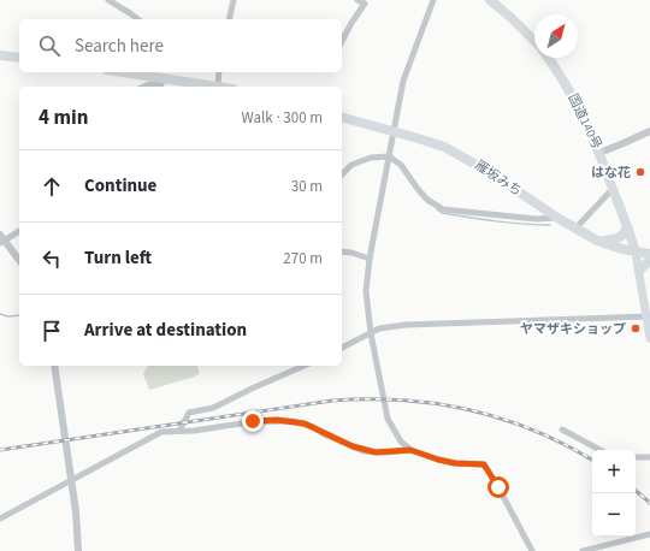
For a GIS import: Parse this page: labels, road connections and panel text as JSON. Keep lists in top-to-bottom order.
{
  "streets": {
    "highway": ["国道140号", "雁坂みち"]
  },
  "crossings": [
    ["国道140号", "雁坂みち"]
  ],
  "places": ["はな花", "ヤマザキショップ"],
  "north": "top right",
  "page": {
    "search": "Search here",
    "heading": ["4 min", "Walk · 300 m"],
    "list": [
      ["Continue", "30 m"],
      ["Turn left", "270 m"],
      "Arrive at destination"
    ],
    "map_buttons": ["+", "−"]
  }
}
